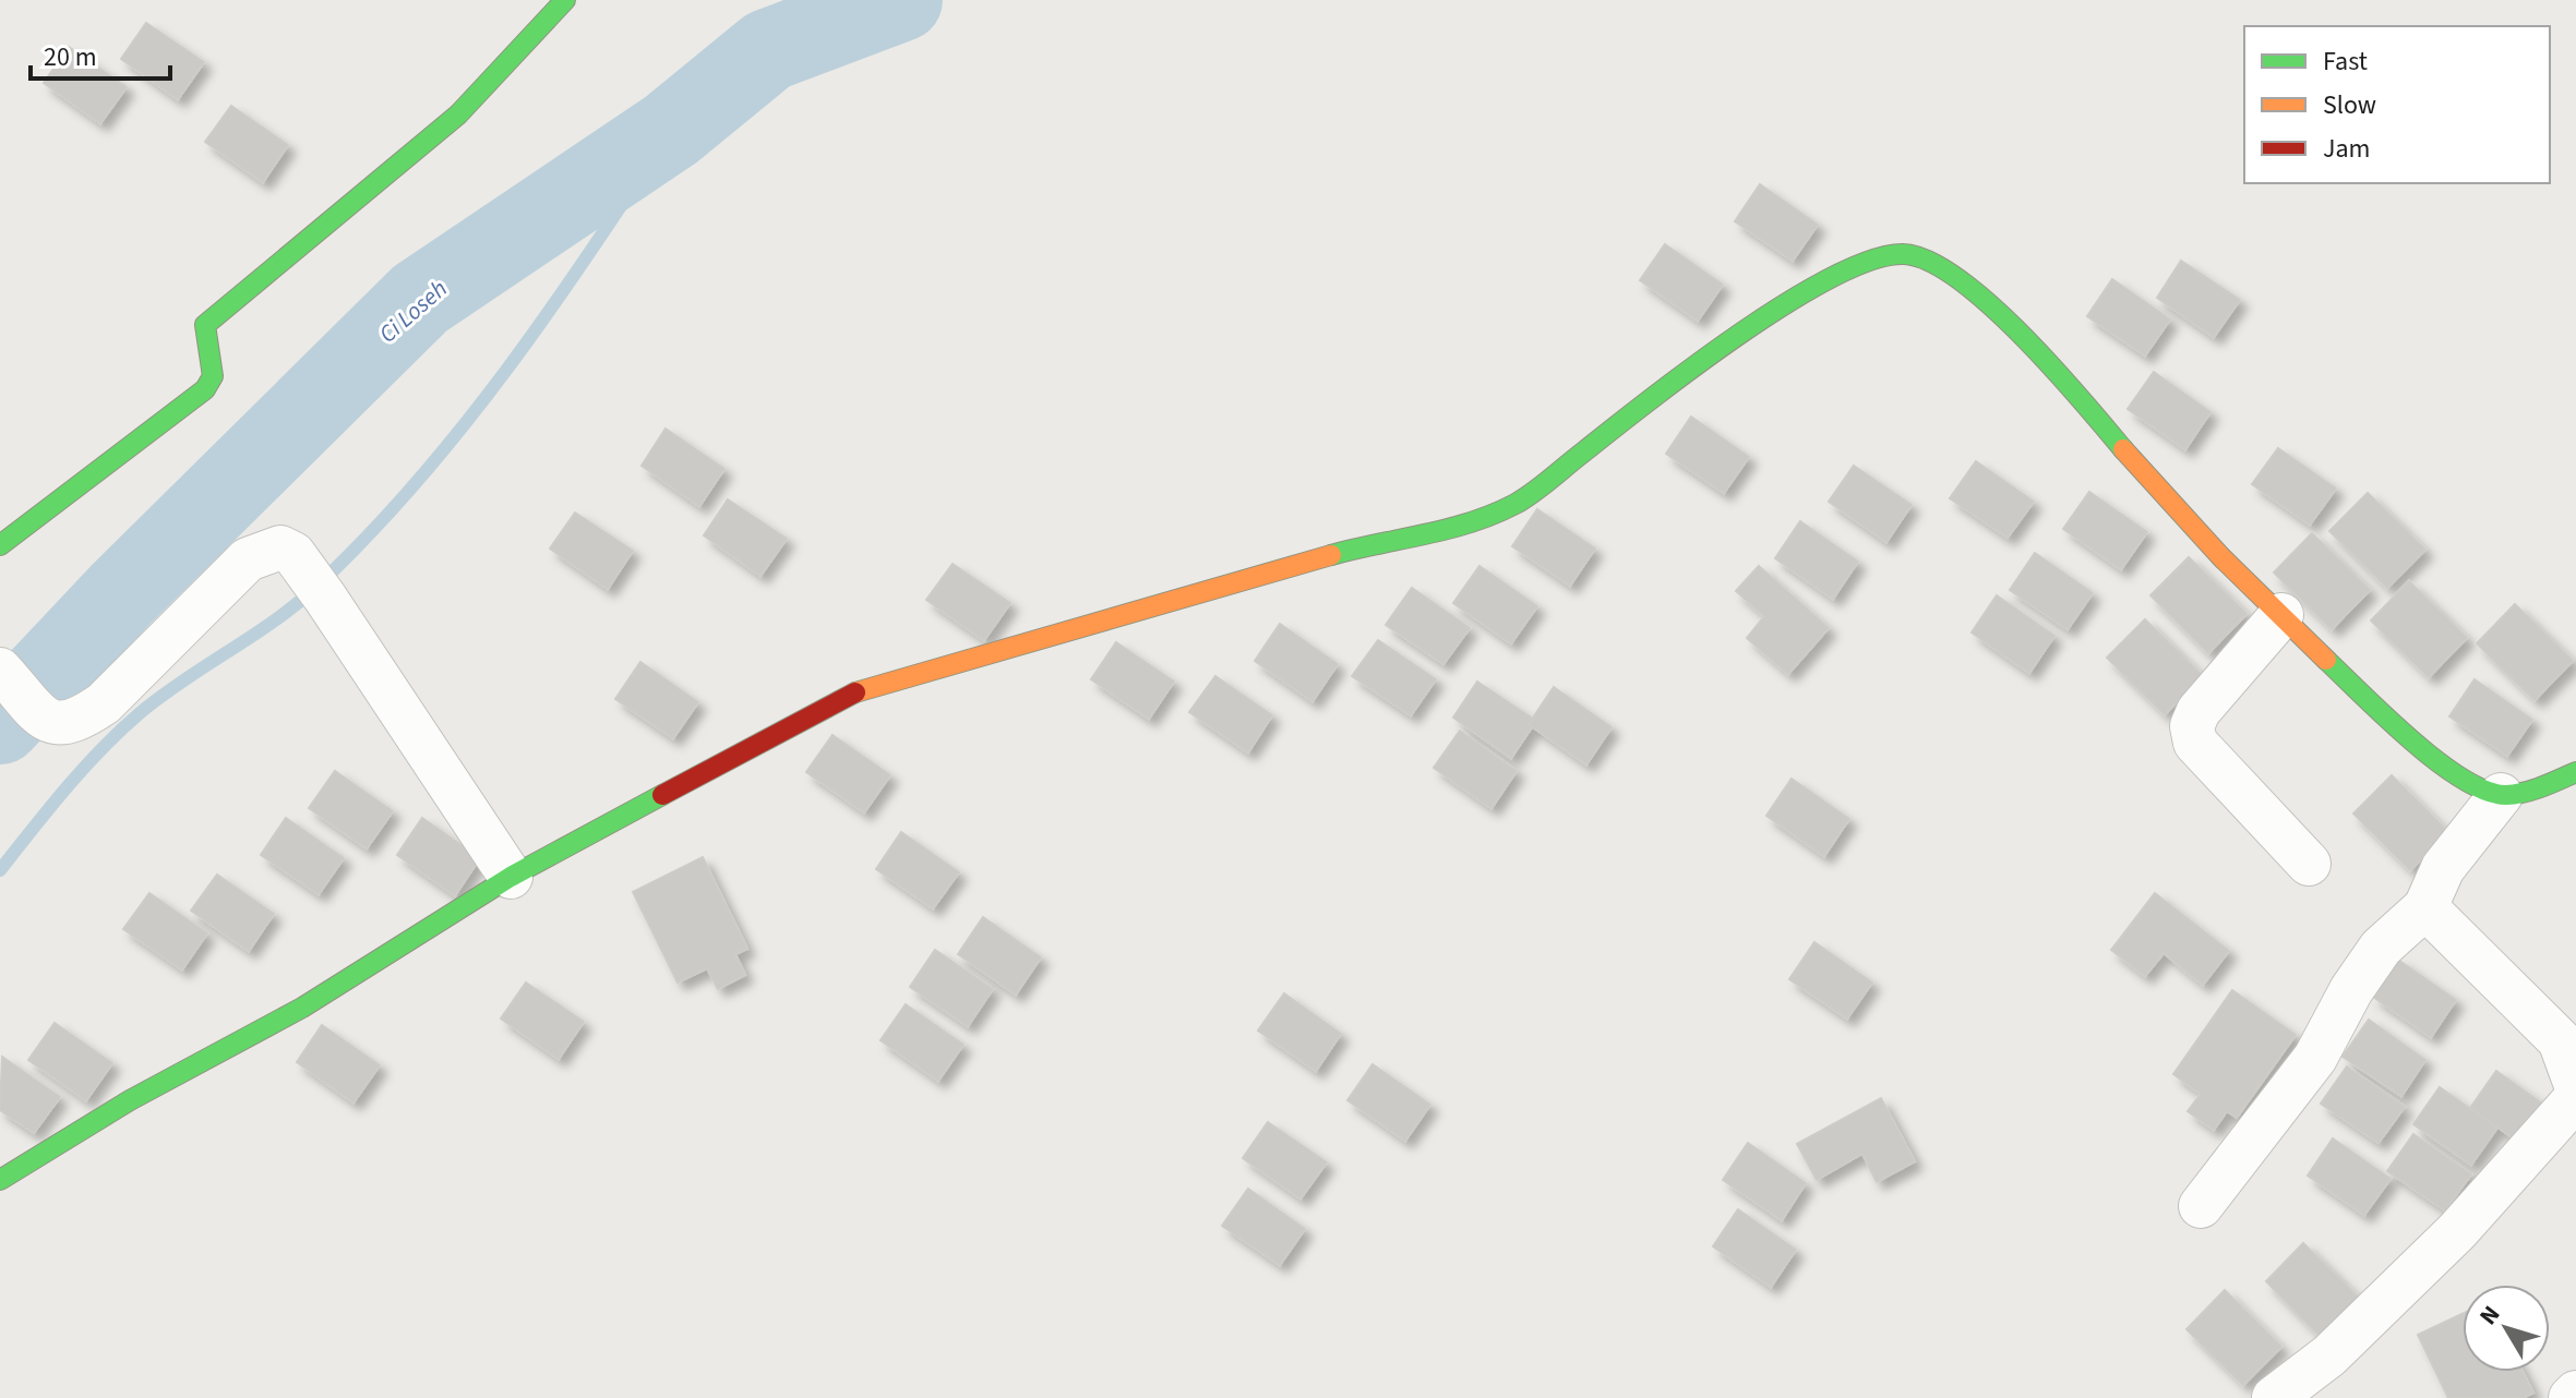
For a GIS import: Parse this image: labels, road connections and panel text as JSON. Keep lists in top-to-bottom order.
{
  "water": ["Ci Loseh"],
  "legend": ["Fast", "Slow", "Jam"],
  "scale_bar": "20 m",
  "north": "top left"
}
